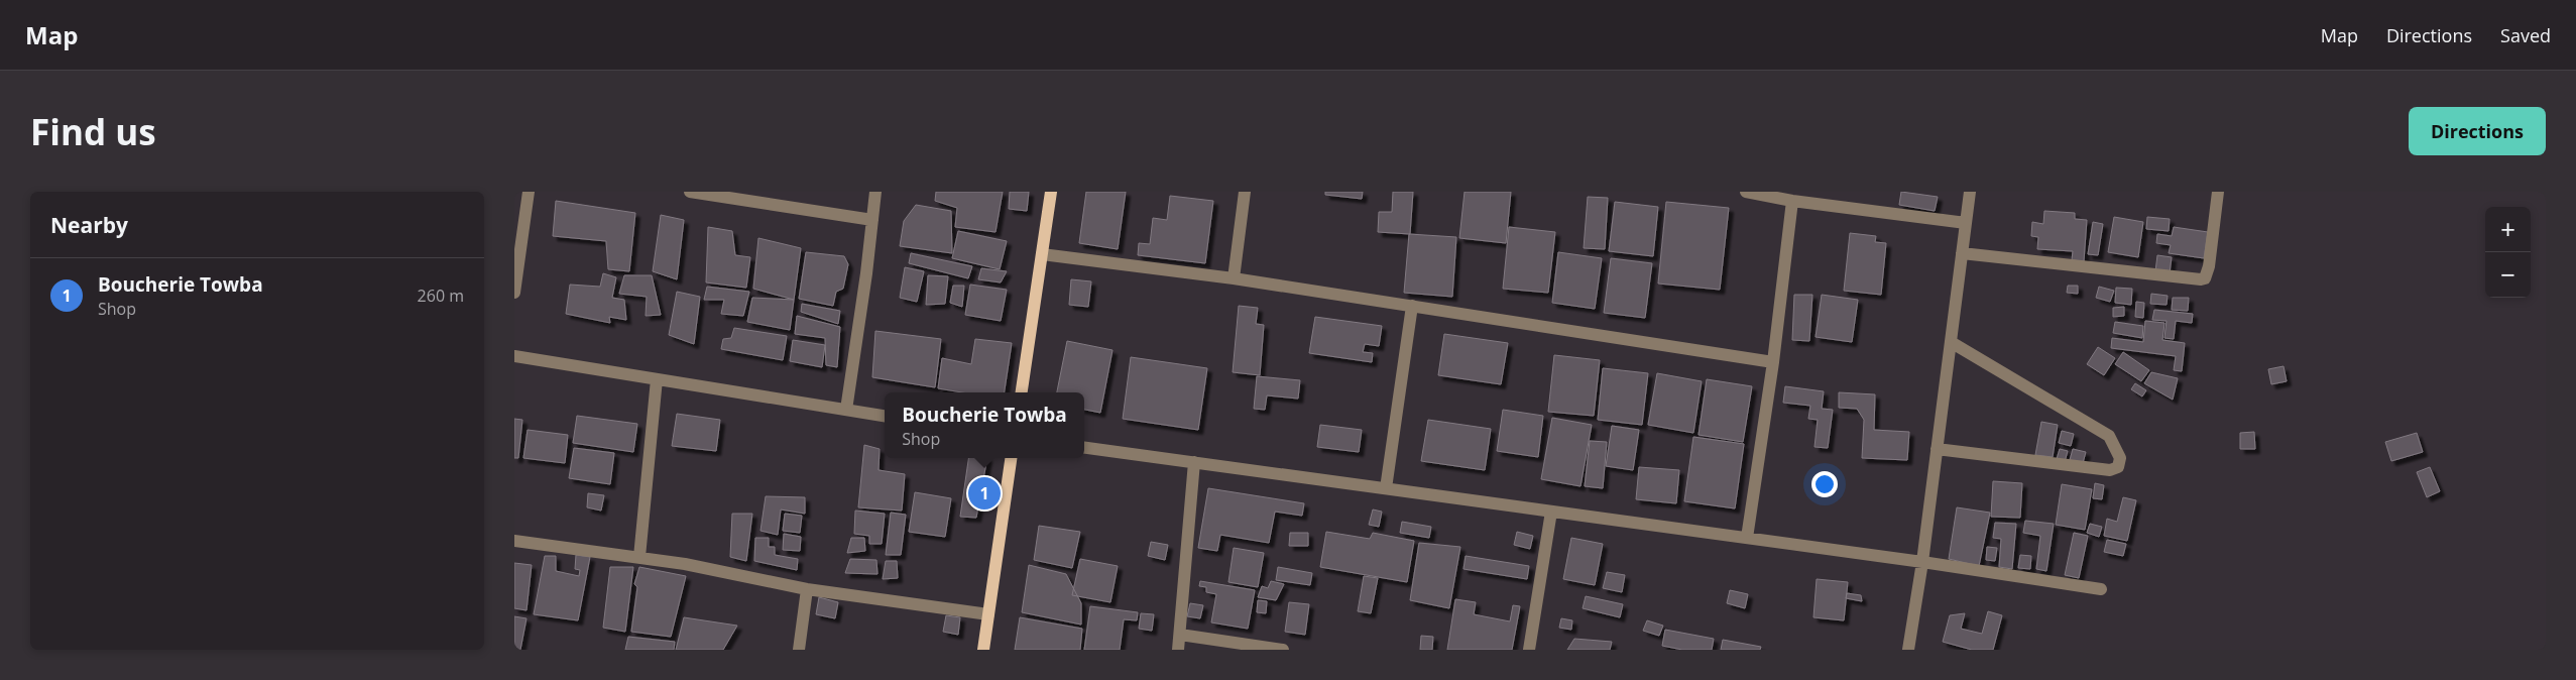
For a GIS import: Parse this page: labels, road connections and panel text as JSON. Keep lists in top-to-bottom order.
{
  "page": {
    "header": "Map",
    "nav": ["Map", "Directions", "Saved"],
    "buttons": "Directions",
    "title": "Find us",
    "heading": "Nearby",
    "map_buttons": ["+", "−"],
    "list": [
      {
        "mark": "1",
        "name": "Boucherie Towba",
        "note": "Shop",
        "value": "260 m"
      }
    ],
    "popup": ["Boucherie Towba", "Shop"],
    "pins": "1"
  }
}
